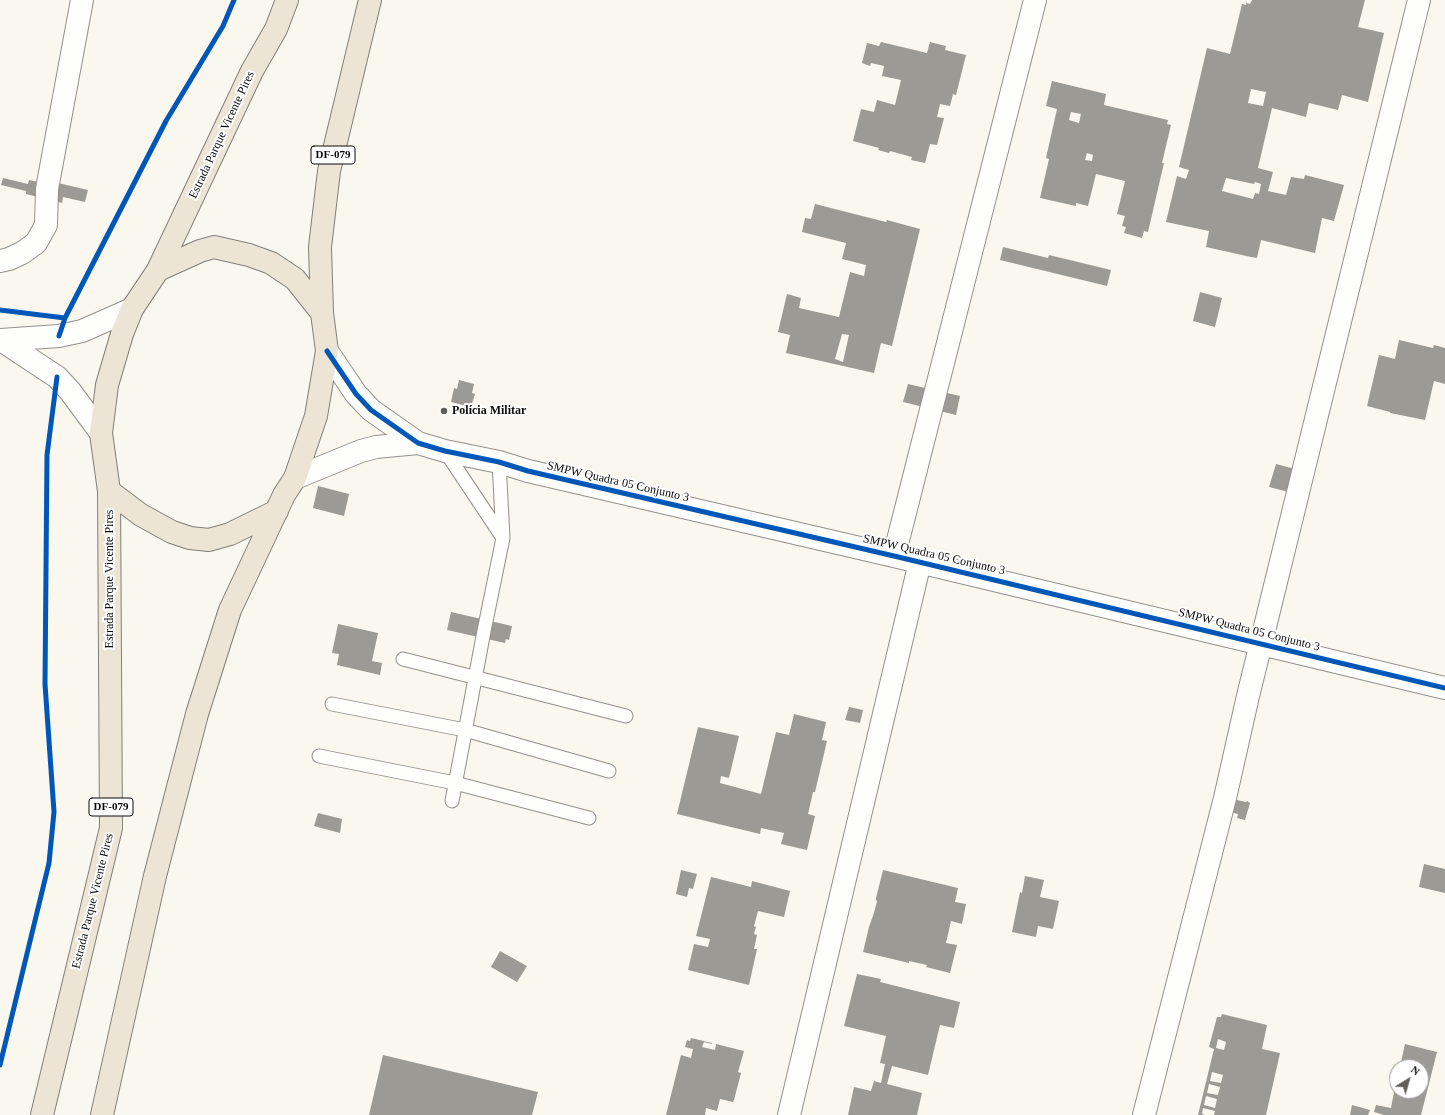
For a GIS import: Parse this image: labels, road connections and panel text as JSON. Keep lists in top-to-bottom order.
{
  "streets": {
    "main road": ["Estrada Parque Vicente Pires", "DF-079"],
    "street": ["SMPW Quadra 05 Conjunto 3"]
  },
  "crossings": [
    ["Estrada Parque Vicente Pires", "DF-079"]
  ],
  "places": ["Polícia Militar"],
  "north": "top right"
}
